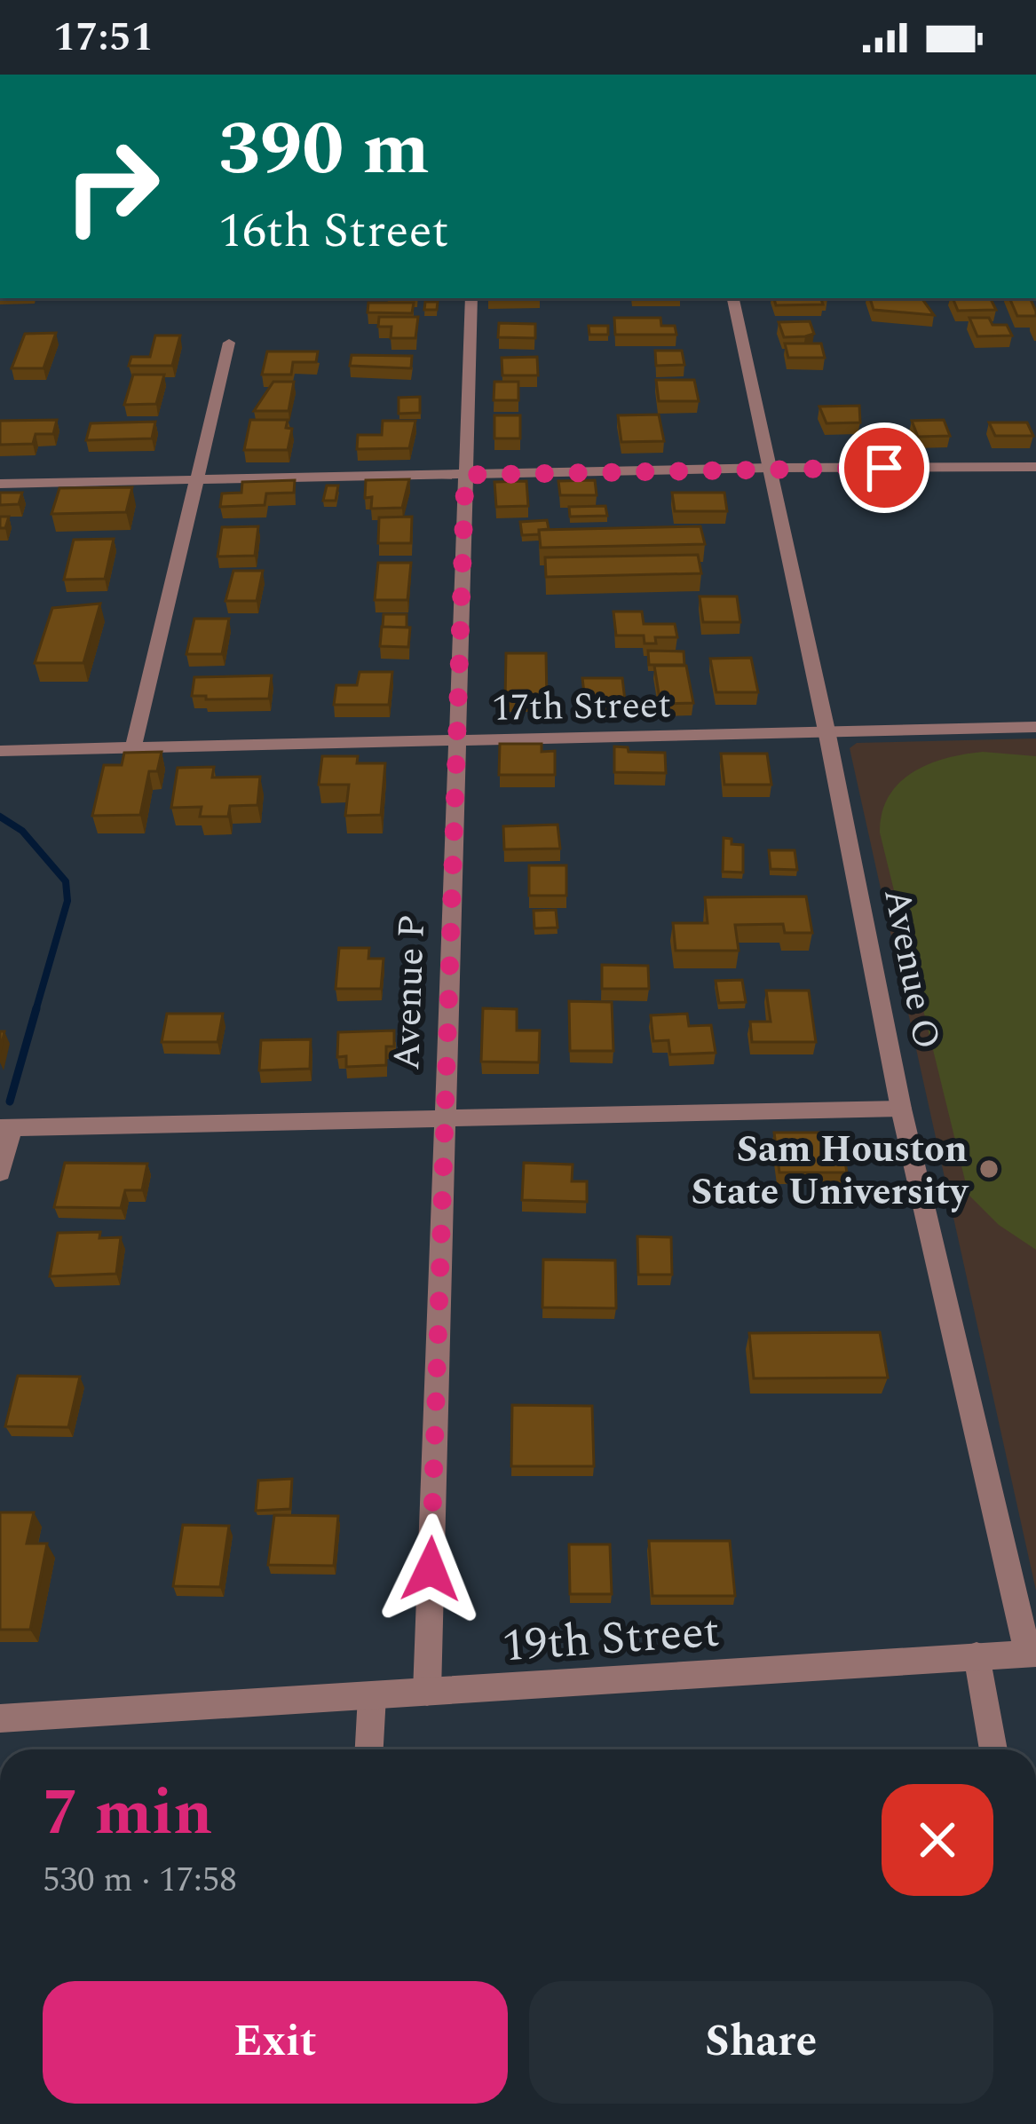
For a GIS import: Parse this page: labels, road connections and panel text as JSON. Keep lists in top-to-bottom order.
{
  "streets": {
    "street": [
      "17th Street",
      "Avenue O",
      "Avenue P",
      "19th Street"
    ]
  },
  "crossings": [
    ["17th Street", "Avenue O"],
    ["17th Street", "Avenue P"],
    ["Avenue O", "19th Street"],
    ["Avenue P", "19th Street"]
  ],
  "places": ["Sam Houston State University"],
  "page": {
    "status": "17:51",
    "turn": ["390 m", "16th Street"],
    "heading": ["7 min", "530 m · 17:58"],
    "buttons": ["Exit", "Share"]
  }
}
